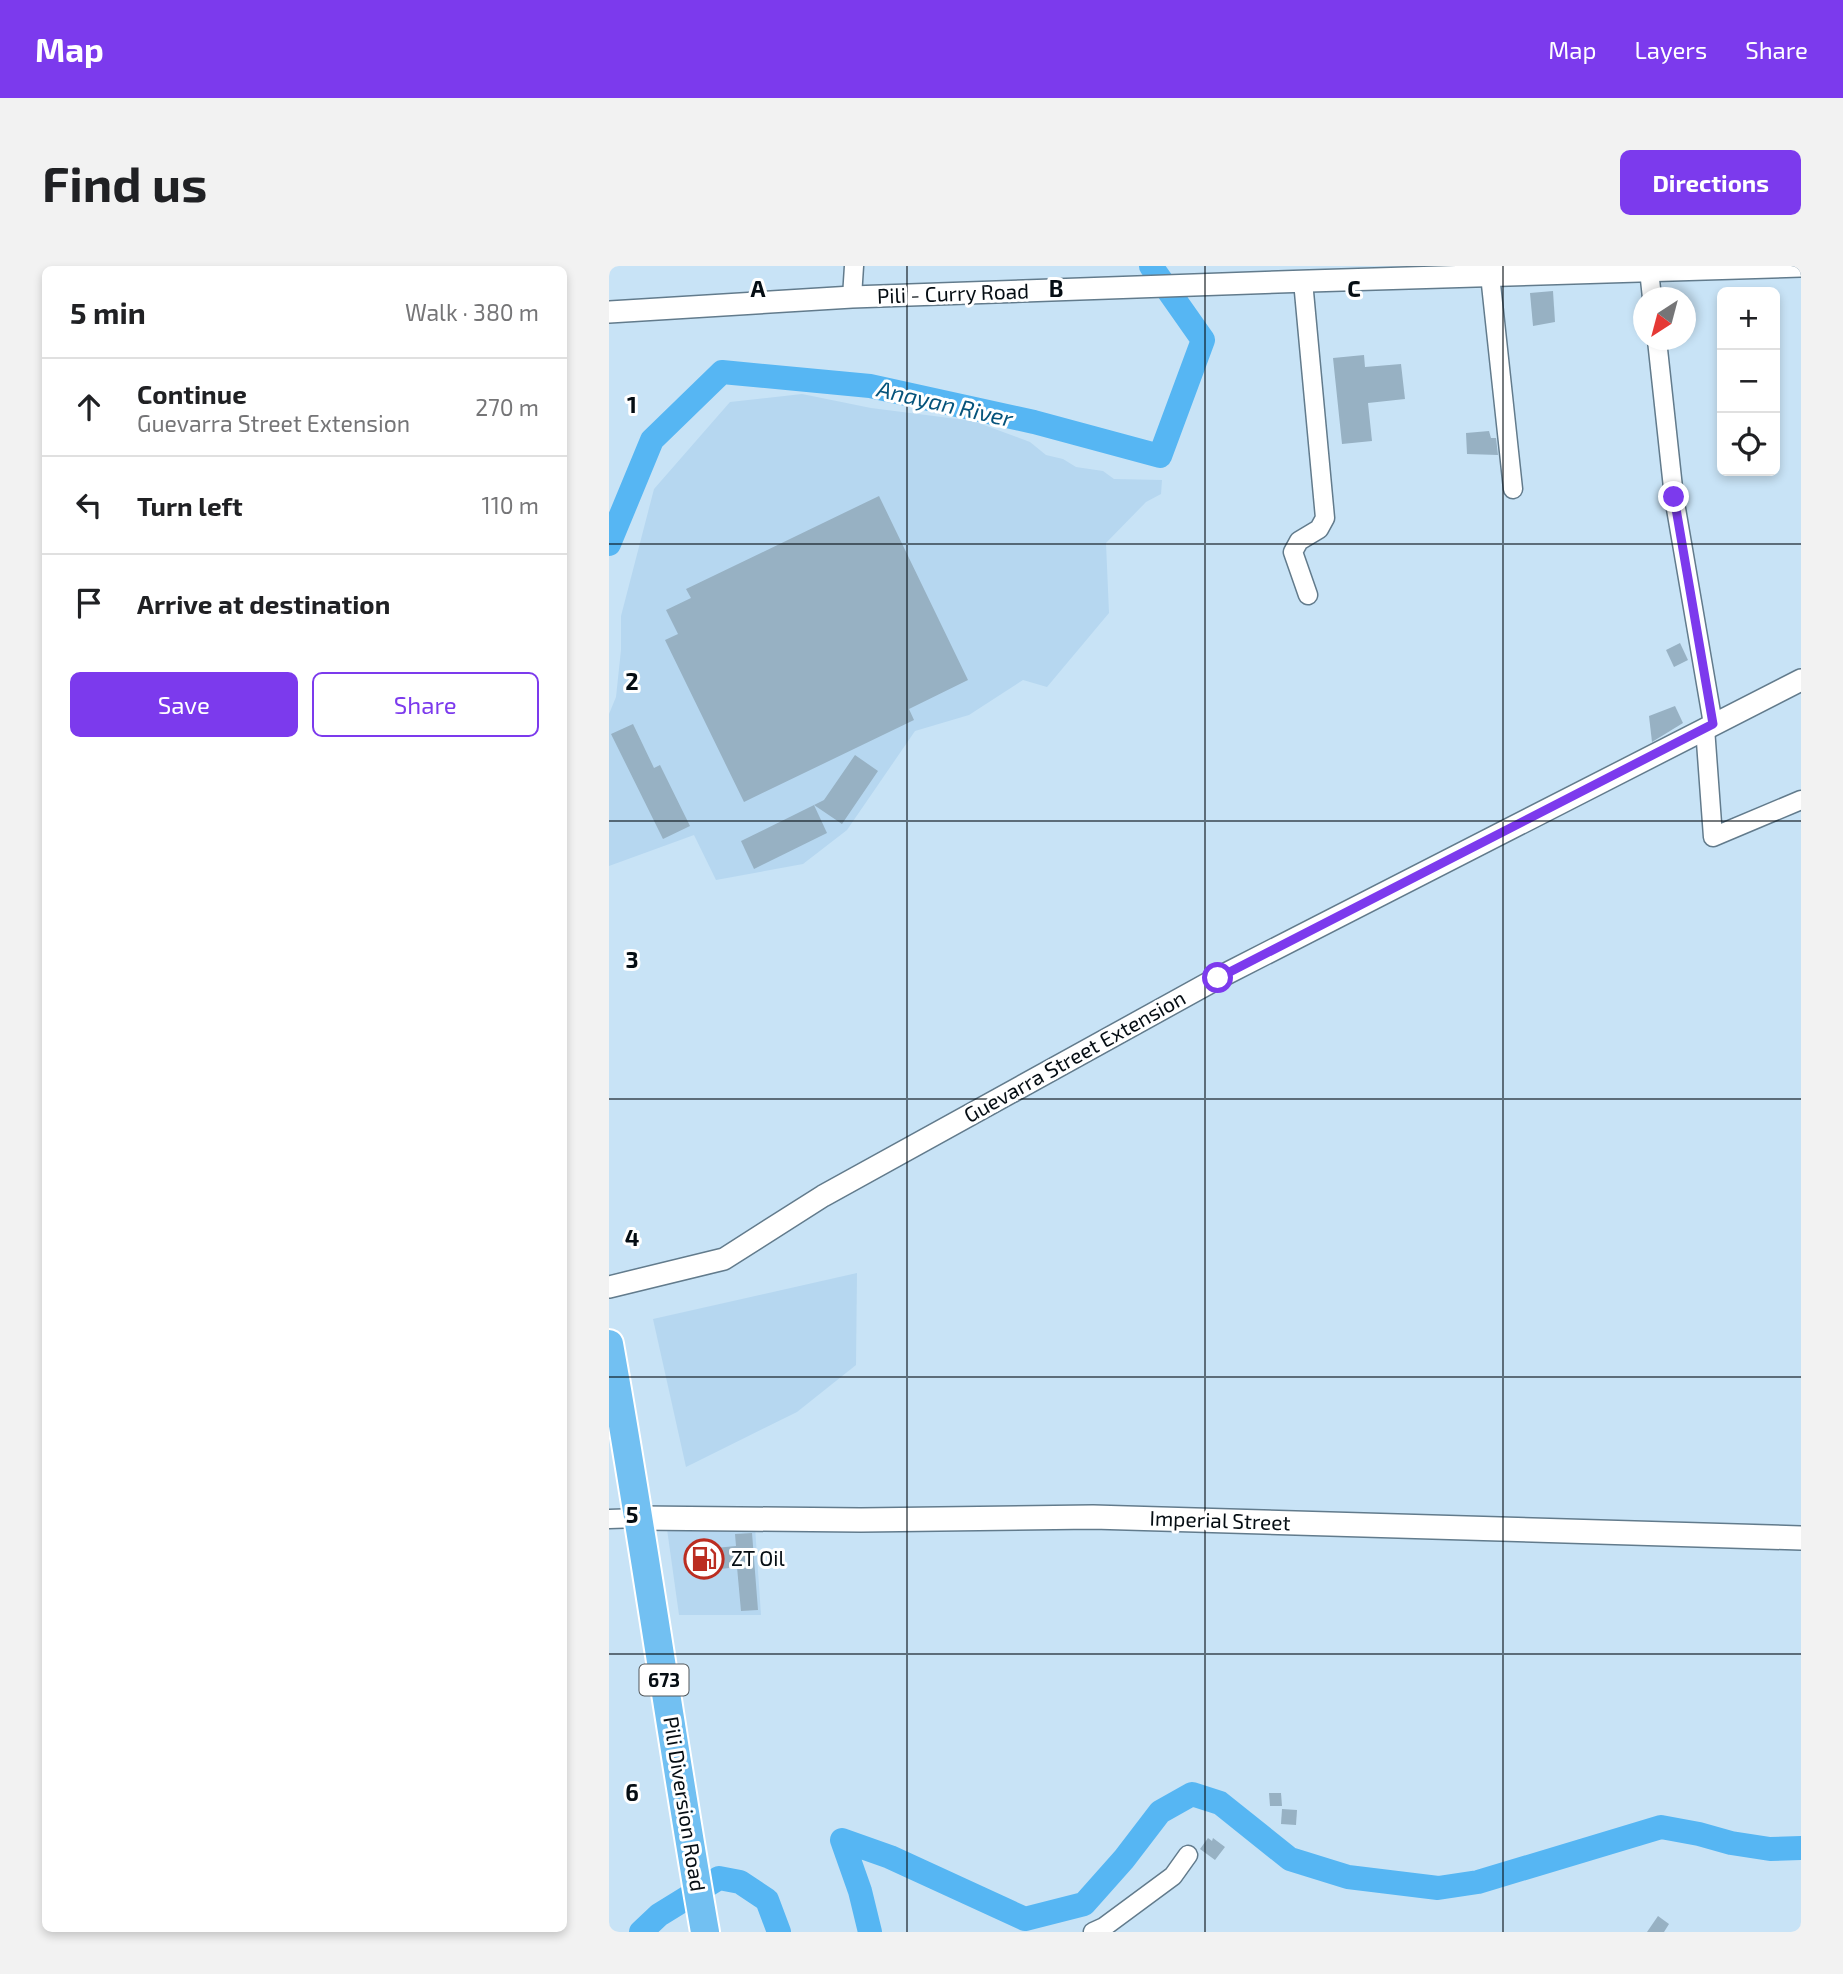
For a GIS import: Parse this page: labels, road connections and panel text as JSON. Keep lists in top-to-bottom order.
{
  "streets": {
    "highway": ["673", "Pili Diversion Road"],
    "main road": ["Imperial Street"],
    "street": ["Pili - Curry Road", "Guevarra Street Extension"]
  },
  "crossings": [
    ["Imperial Street", "Pili Diversion Road"]
  ],
  "water": ["Anayan River"],
  "places": {
    "fuel station": ["ZT Oil"]
  },
  "north": "bottom left",
  "page": {
    "header": "Map",
    "nav": ["Map", "Layers", "Share"],
    "buttons": [
      "Directions",
      ["Save", "Share"]
    ],
    "title": "Find us",
    "heading": ["5 min", "Walk · 380 m"],
    "map_buttons": ["+", "−"],
    "list": [
      ["Continue", "Guevarra Street Extension", "270 m"],
      ["Turn left", "110 m"],
      "Arrive at destination"
    ]
  },
  "grid": {
    "columns": ["A", "B", "C"],
    "rows": [
      "1",
      "2",
      "3",
      "4",
      "5",
      "6"
    ]
  }
}
